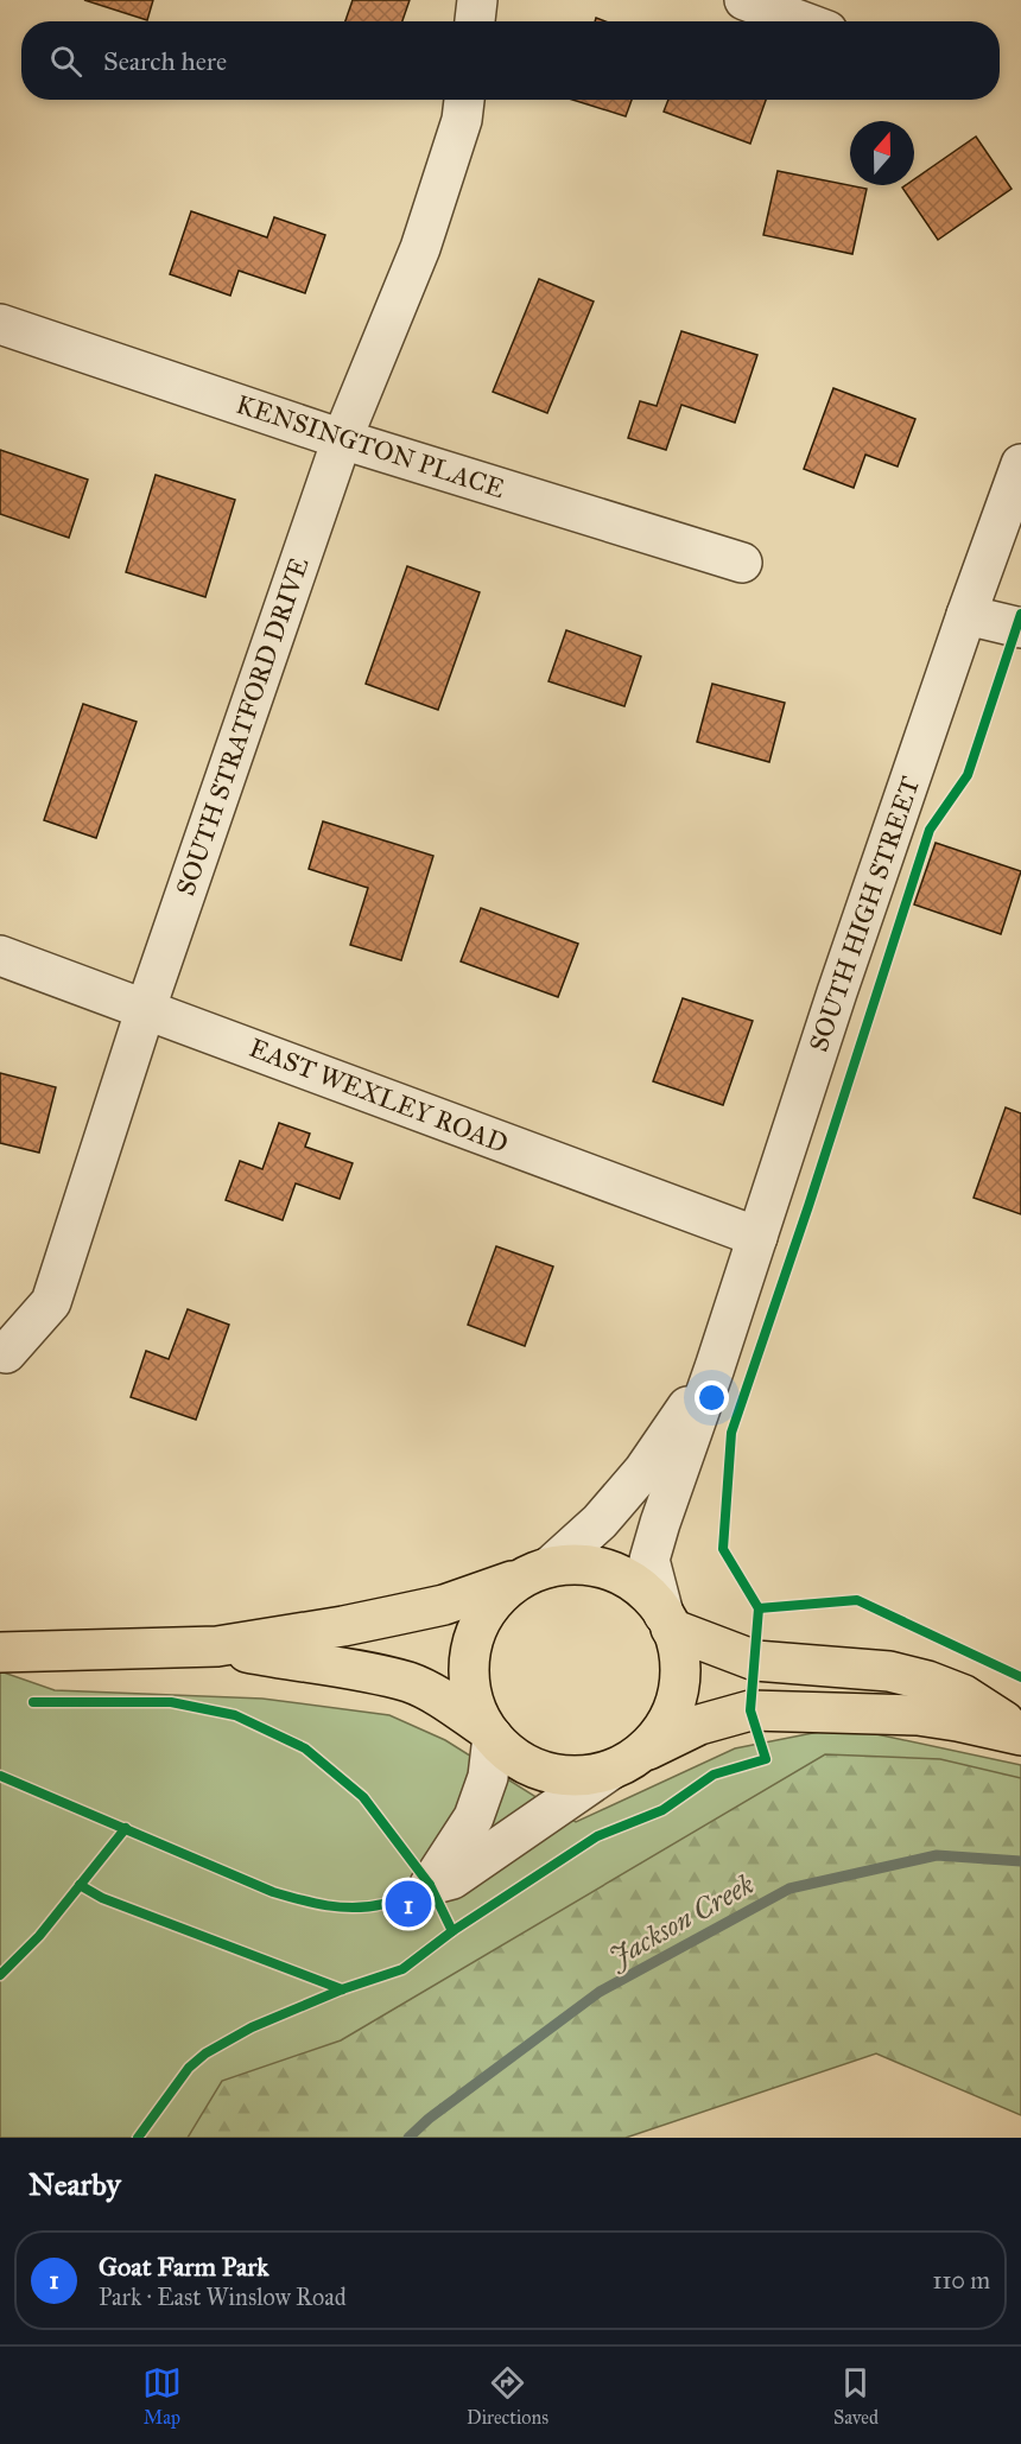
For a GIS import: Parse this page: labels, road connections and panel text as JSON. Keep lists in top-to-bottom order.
{
  "streets": {
    "street": [
      "KENSINGTON PLACE",
      "SOUTH STRATFORD DRIVE",
      "SOUTH HIGH STREET",
      "EAST WEXLEY ROAD"
    ]
  },
  "crossings": [
    ["KENSINGTON PLACE", "SOUTH STRATFORD DRIVE"],
    ["SOUTH STRATFORD DRIVE", "EAST WEXLEY ROAD"],
    ["SOUTH HIGH STREET", "EAST WEXLEY ROAD"]
  ],
  "water": ["Jackson Creek"],
  "north": "top",
  "page": {
    "search": "Search here",
    "pins": "1",
    "heading": "Nearby",
    "list": [
      {
        "mark": "1",
        "name": "Goat Farm Park",
        "note": "Park · East Winslow Road",
        "value": "110 m"
      }
    ],
    "nav": ["Map", "Directions", "Saved"]
  }
}
